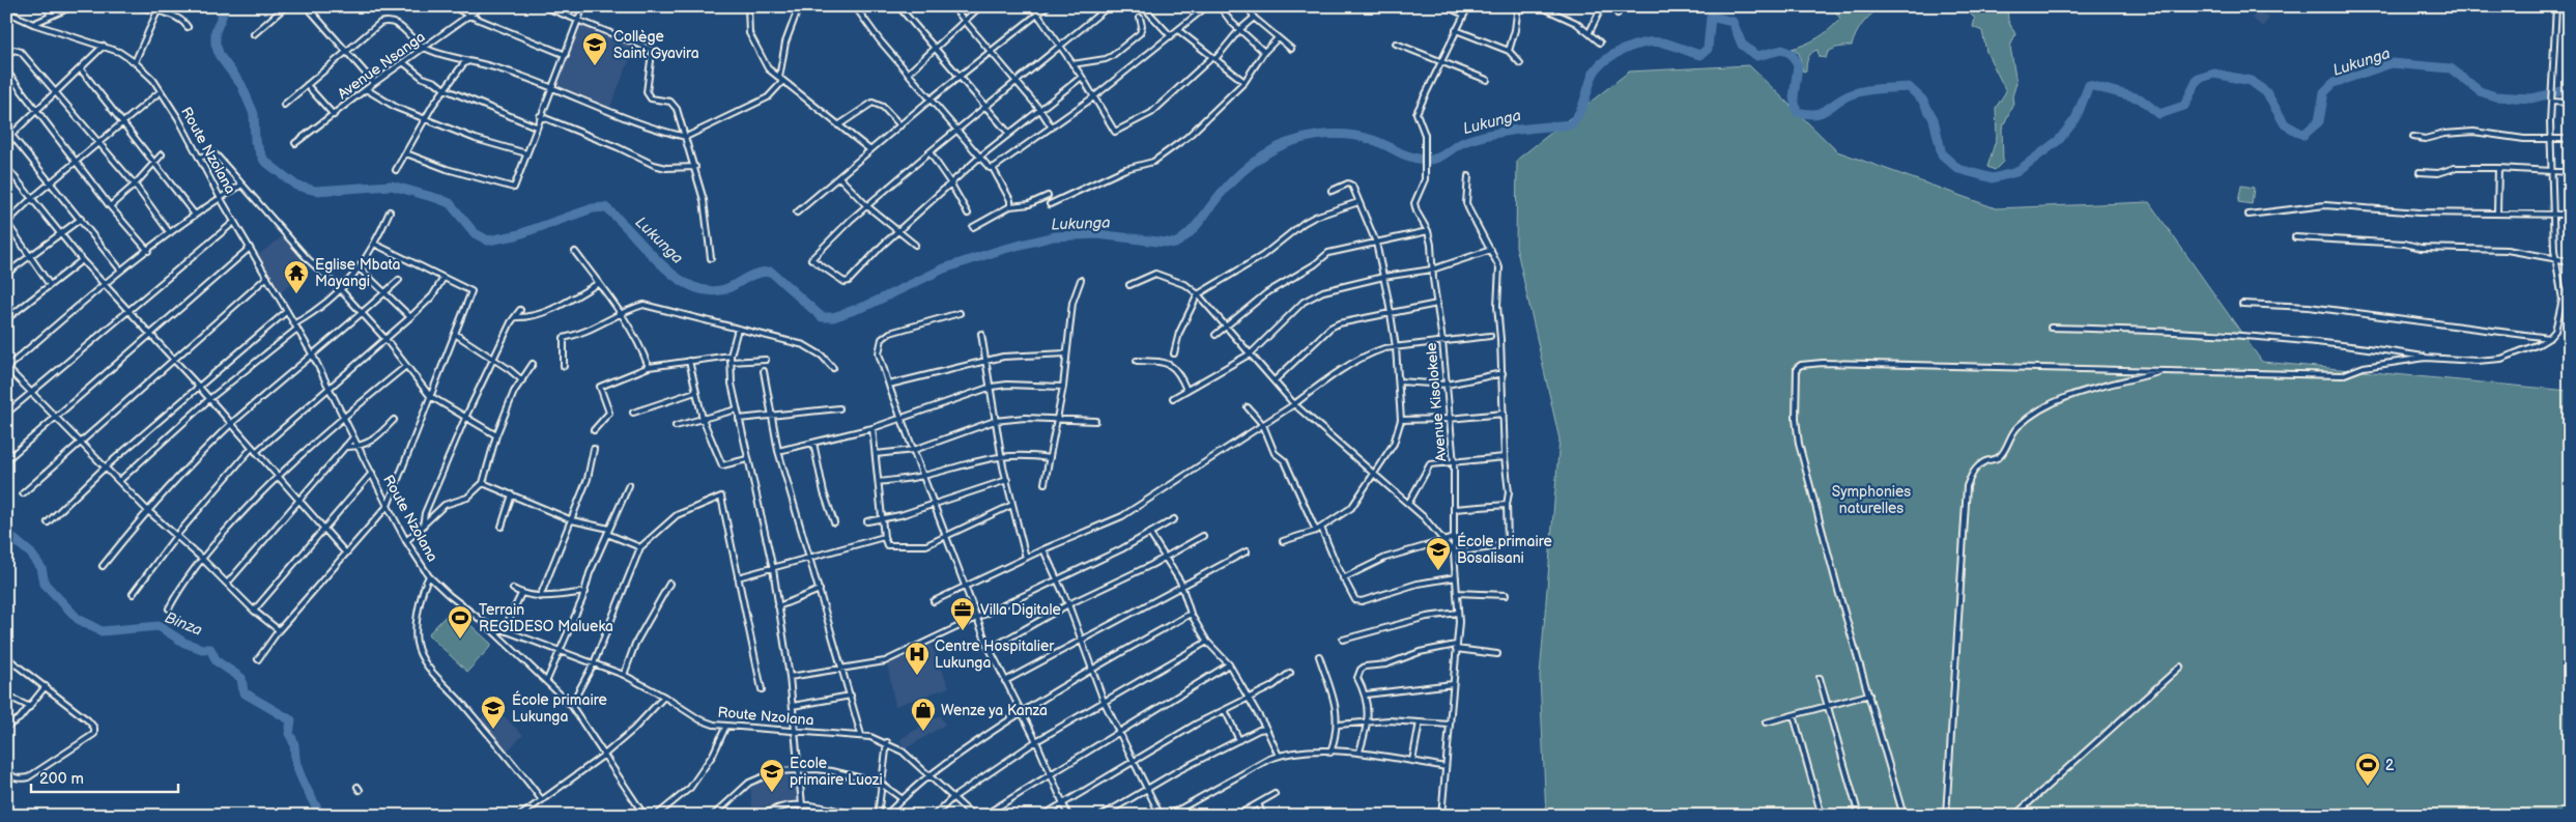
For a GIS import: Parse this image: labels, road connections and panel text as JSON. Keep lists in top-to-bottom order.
{
  "streets": {
    "street": ["Avenue Nsanga", "Route Nzolana", "Avenue Kisolokele"]
  },
  "water": ["Lukunga", "Binza"],
  "parks": ["Symphonies naturelles"],
  "places": {
    "school or university": [
      "Collège Saint Gyavira",
      "École primaire Bosalisani",
      "École primaire Lukunga",
      "Ecole primaire Luozi"
    ],
    "temple": ["Eglise Mbata Mayangi"],
    "office": ["Villa Digitale"],
    "sports": ["Terrain REGIDESO Malueka", "2"],
    "hospital": ["Centre Hospitalier Lukunga"],
    "shop": ["Wenze ya Kanza"]
  },
  "scale_bar": "200 m"
}
